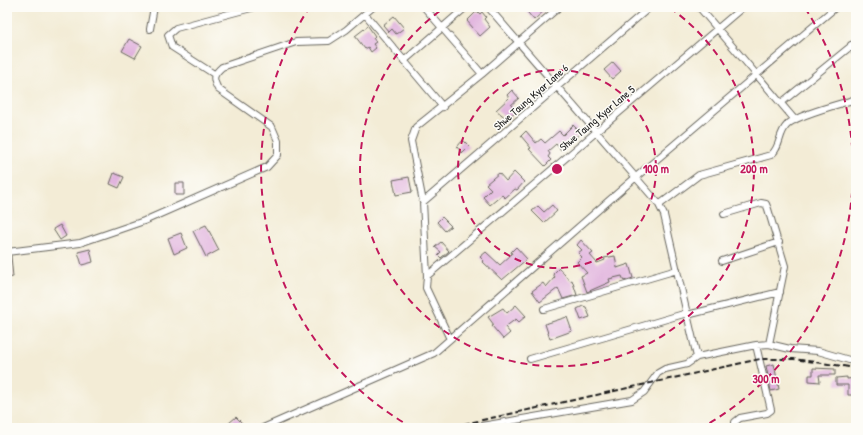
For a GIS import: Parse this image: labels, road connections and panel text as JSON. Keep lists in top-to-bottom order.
{
  "streets": {
    "street": ["Shwe Taung Kyar Lane 6", "Shwe Taung Kyar Lane 5"]
  },
  "rings": ["100 m", "200 m", "300 m"]
}
